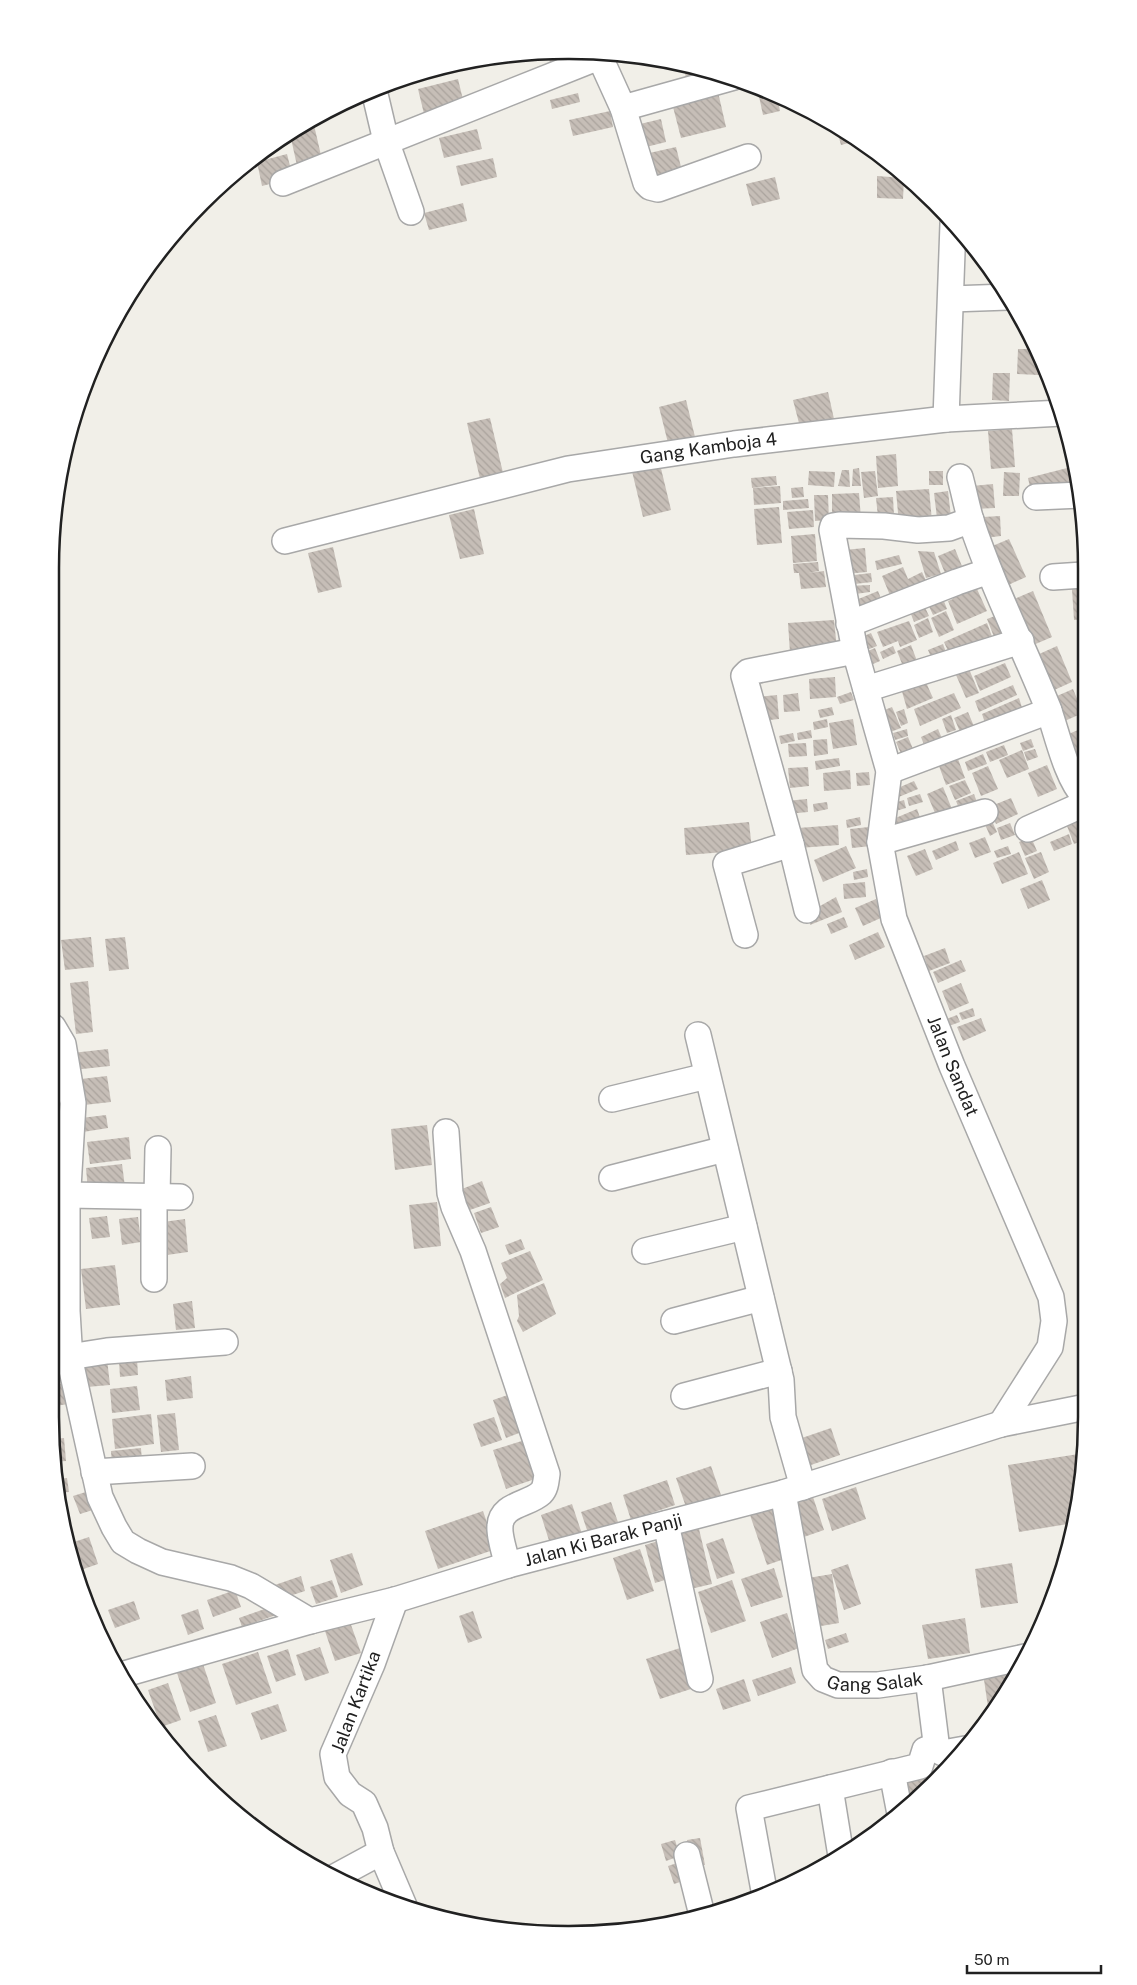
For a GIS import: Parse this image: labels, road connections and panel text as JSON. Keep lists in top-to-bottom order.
{
  "streets": {
    "street": [
      "Gang Kamboja 4",
      "Jalan Sandat",
      "Jalan Ki Barak Panji",
      "Gang Salak",
      "Jalan Kartika"
    ]
  },
  "crossings": [
    ["Jalan Sandat", "Jalan Ki Barak Panji"],
    ["Jalan Ki Barak Panji", "Gang Salak"],
    ["Jalan Ki Barak Panji", "Jalan Kartika"]
  ],
  "scale_bar": "50 m"
}
